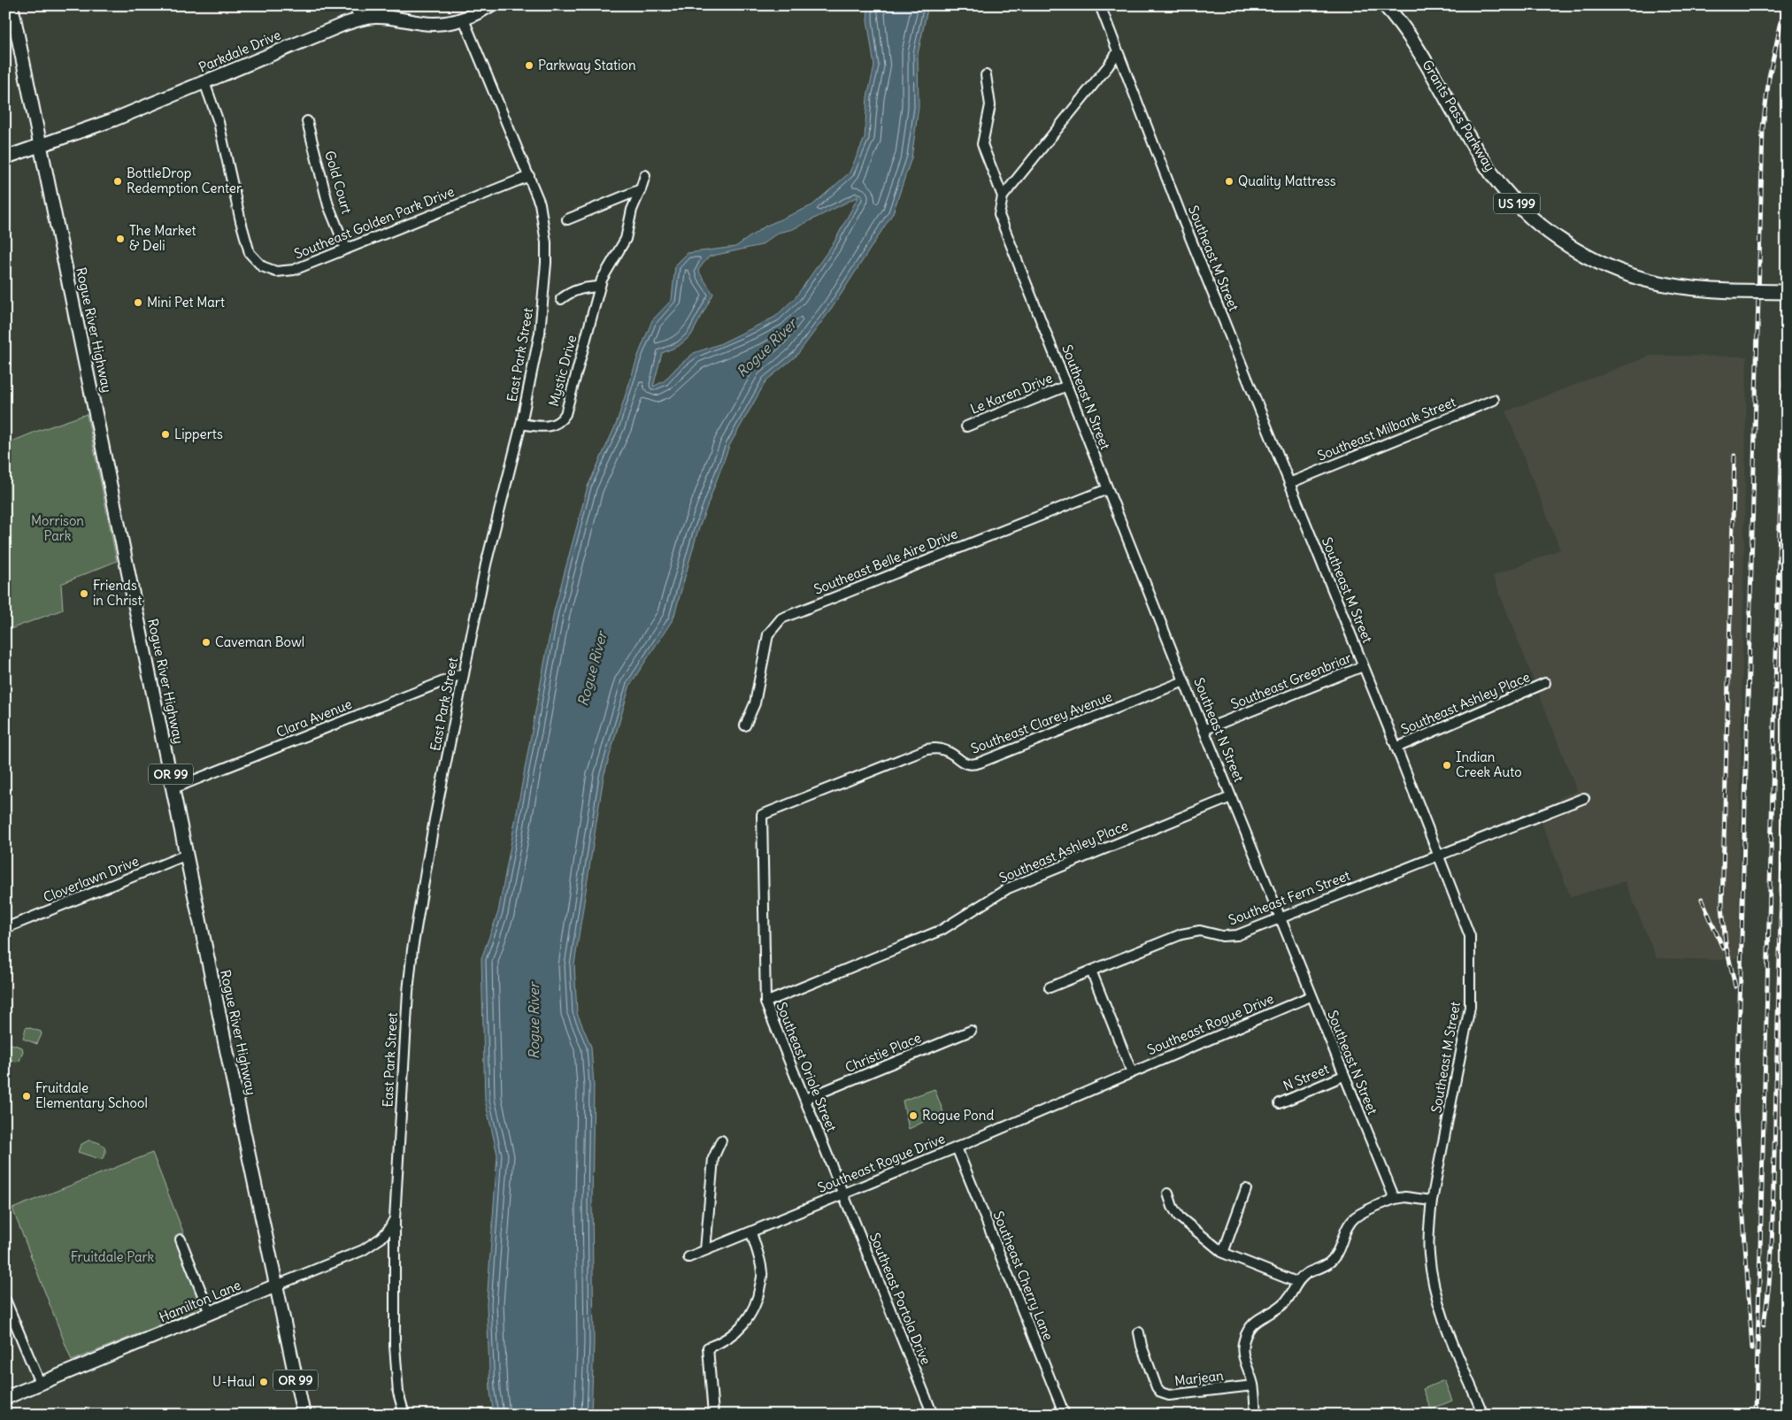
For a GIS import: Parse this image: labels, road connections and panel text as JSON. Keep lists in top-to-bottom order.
{
  "streets": {
    "highway": ["Grants Pass Parkway", "US 199"],
    "main road": [
      "Parkdale Drive",
      "Rogue River Highway",
      "OR 99",
      "Hamilton Lane"
    ],
    "street": [
      "Gold Court",
      "Southeast Golden Park Drive",
      "Southeast M Street",
      "East Park Street",
      "Mystic Drive",
      "Le Karen Drive",
      "Southeast N Street",
      "Southeast Milbank Street",
      "Southeast Belle Aire Drive",
      "Southeast Greenbriar",
      "Southeast Ashley Place",
      "Clara Avenue",
      "Southeast Clarey Avenue",
      "Cloverlawn Drive",
      "Southeast Fern Street",
      "Southeast Rogue Drive",
      "Christie Place",
      "Southeast Oriole Street",
      "N Street",
      "Southeast Cherry Lane",
      "Southeast Portola Drive",
      "Marjean"
    ]
  },
  "crossings": [
    ["Parkdale Drive", "Southeast Golden Park Drive"],
    ["Parkdale Drive", "Rogue River Highway"],
    ["Parkdale Drive", "East Park Street"],
    ["Gold Court", "Southeast Golden Park Drive"],
    ["Southeast Golden Park Drive", "East Park Street"],
    ["Southeast M Street", "Southeast Milbank Street"],
    ["Southeast M Street", "Southeast Greenbriar"],
    ["Southeast M Street", "Southeast Ashley Place"],
    ["Southeast M Street", "Southeast Fern Street"],
    ["Rogue River Highway", "Clara Avenue"],
    ["Rogue River Highway", "Cloverlawn Drive"],
    ["Rogue River Highway", "Hamilton Lane"],
    ["East Park Street", "Mystic Drive"],
    ["East Park Street", "Clara Avenue"],
    ["East Park Street", "Hamilton Lane"],
    ["Le Karen Drive", "Southeast N Street"],
    ["Southeast N Street", "Southeast Belle Aire Drive"],
    ["Southeast N Street", "Southeast Greenbriar"],
    ["Southeast N Street", "Southeast Ashley Place"],
    ["Southeast N Street", "Southeast Clarey Avenue"],
    ["Southeast N Street", "Southeast Fern Street"],
    ["Southeast N Street", "Southeast Rogue Drive"],
    ["Southeast N Street", "N Street"],
    ["Southeast Ashley Place", "Southeast Oriole Street"],
    ["Southeast Clarey Avenue", "Southeast Oriole Street"],
    ["Southeast Rogue Drive", "Southeast Oriole Street"],
    ["Southeast Rogue Drive", "Southeast Cherry Lane"],
    ["Southeast Rogue Drive", "Southeast Portola Drive"],
    ["Christie Place", "Southeast Oriole Street"],
    ["Southeast Oriole Street", "Southeast Portola Drive"]
  ],
  "water": ["Rogue River"],
  "parks": ["Morrison Park", "Fruitdale Park"],
  "places": [
    "Parkway Station",
    "BottleDrop Redemption Center",
    "Quality Mattress",
    "The Market & Deli",
    "Mini Pet Mart",
    "Lipperts",
    "Friends in Christ",
    "Caveman Bowl",
    "Indian Creek Auto",
    "Fruitdale Elementary School",
    "Rogue Pond",
    "U-Haul"
  ]
}
